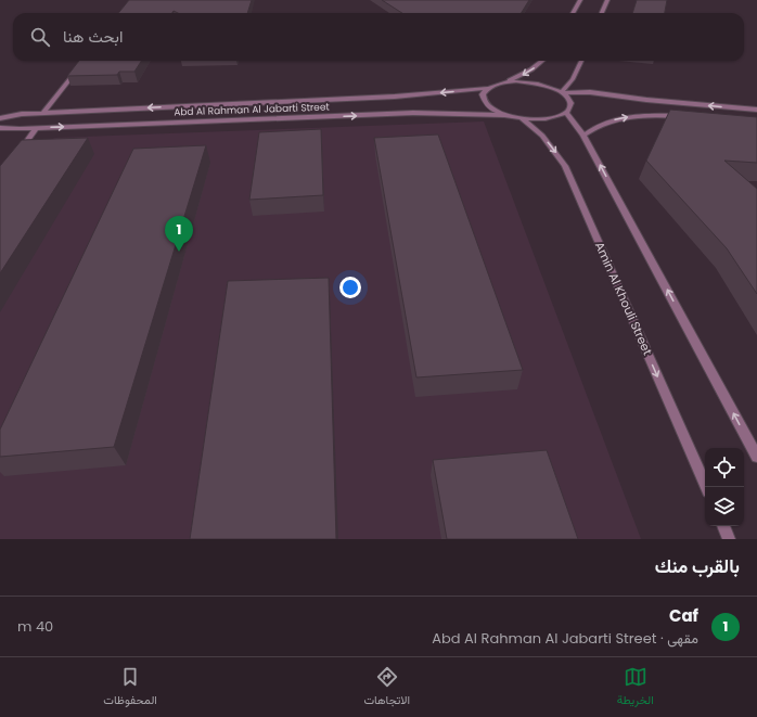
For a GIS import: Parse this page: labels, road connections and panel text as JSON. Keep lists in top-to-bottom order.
{
  "streets": {
    "street": ["Abd Al Rahman Al Jabarti Street", "Amin Al Khouli Street"]
  },
  "page": {
    "search": "ابحث هنا",
    "pins": "1",
    "heading": "بالقرب منك",
    "list": [
      {
        "mark": "1",
        "name": "Caf",
        "note": "مقهى · Abd Al Rahman Al Jabarti Street",
        "value": "40 m"
      }
    ],
    "nav": ["الخريطة", "الاتجاهات", "المحفوظات"]
  }
}
